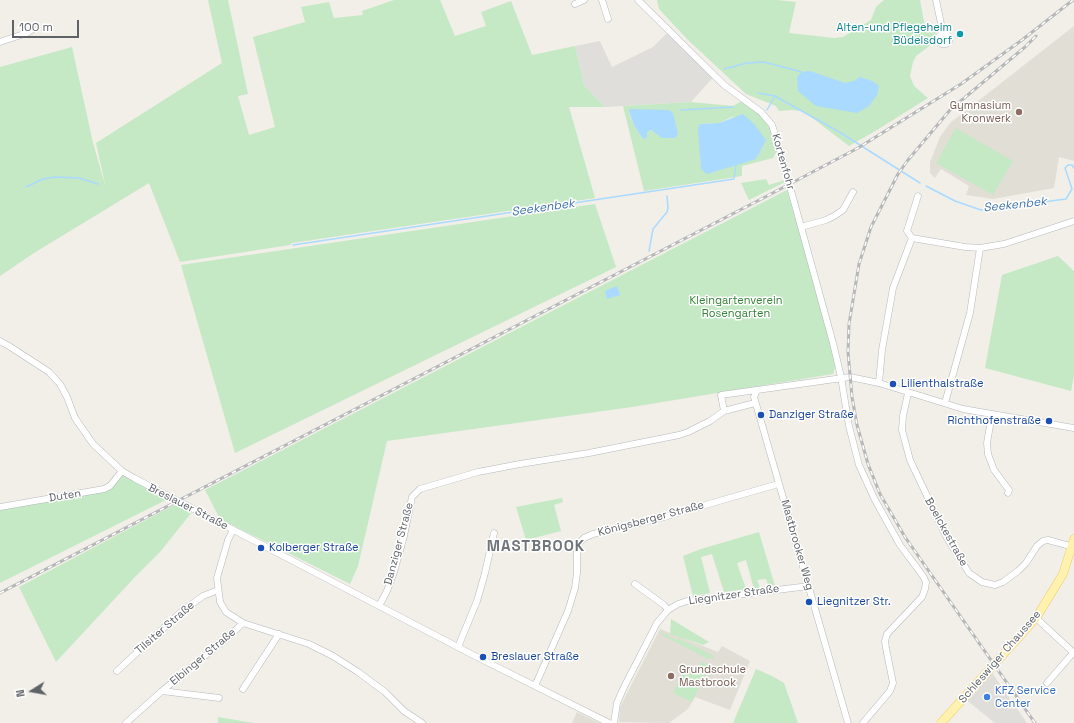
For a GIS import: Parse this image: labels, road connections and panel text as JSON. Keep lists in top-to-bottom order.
{
  "streets": {
    "main road": ["Schleswiger Chaussee"],
    "street": [
      "Kortenfohr",
      "Duten",
      "Breslauer Straße",
      "Königsberger Straße",
      "Boelckestraße",
      "Danziger Straße",
      "Mastbrooker Weg",
      "Liegnitzer Straße",
      "Tilsiter Straße",
      "Elbinger Straße"
    ]
  },
  "crossings": [
    ["Duten", "Breslauer Straße"],
    ["Breslauer Straße", "Königsberger Straße"],
    ["Breslauer Straße", "Danziger Straße"],
    ["Königsberger Straße", "Mastbrooker Weg"],
    ["Boelckestraße", "Schleswiger Chaussee"],
    ["Danziger Straße", "Mastbrooker Weg"],
    ["Mastbrooker Weg", "Liegnitzer Straße"]
  ],
  "districts": ["MASTBROOK"],
  "water": ["Seekenbek"],
  "parks": ["Kleingartenverein Rosengarten"],
  "places": [
    "Alten-und Pflegeheim Büdelsdorf",
    "Gymnasium Kronwerk",
    "Lilienthalstraße",
    "Danziger Straße",
    "Richthofenstraße",
    "Kolberger Straße",
    "Liegnitzer Str.",
    "Breslauer Straße",
    "Grundschule Mastbrook",
    "KFZ Service Center"
  ],
  "scale_bar": "100 m",
  "north": "left"
}
